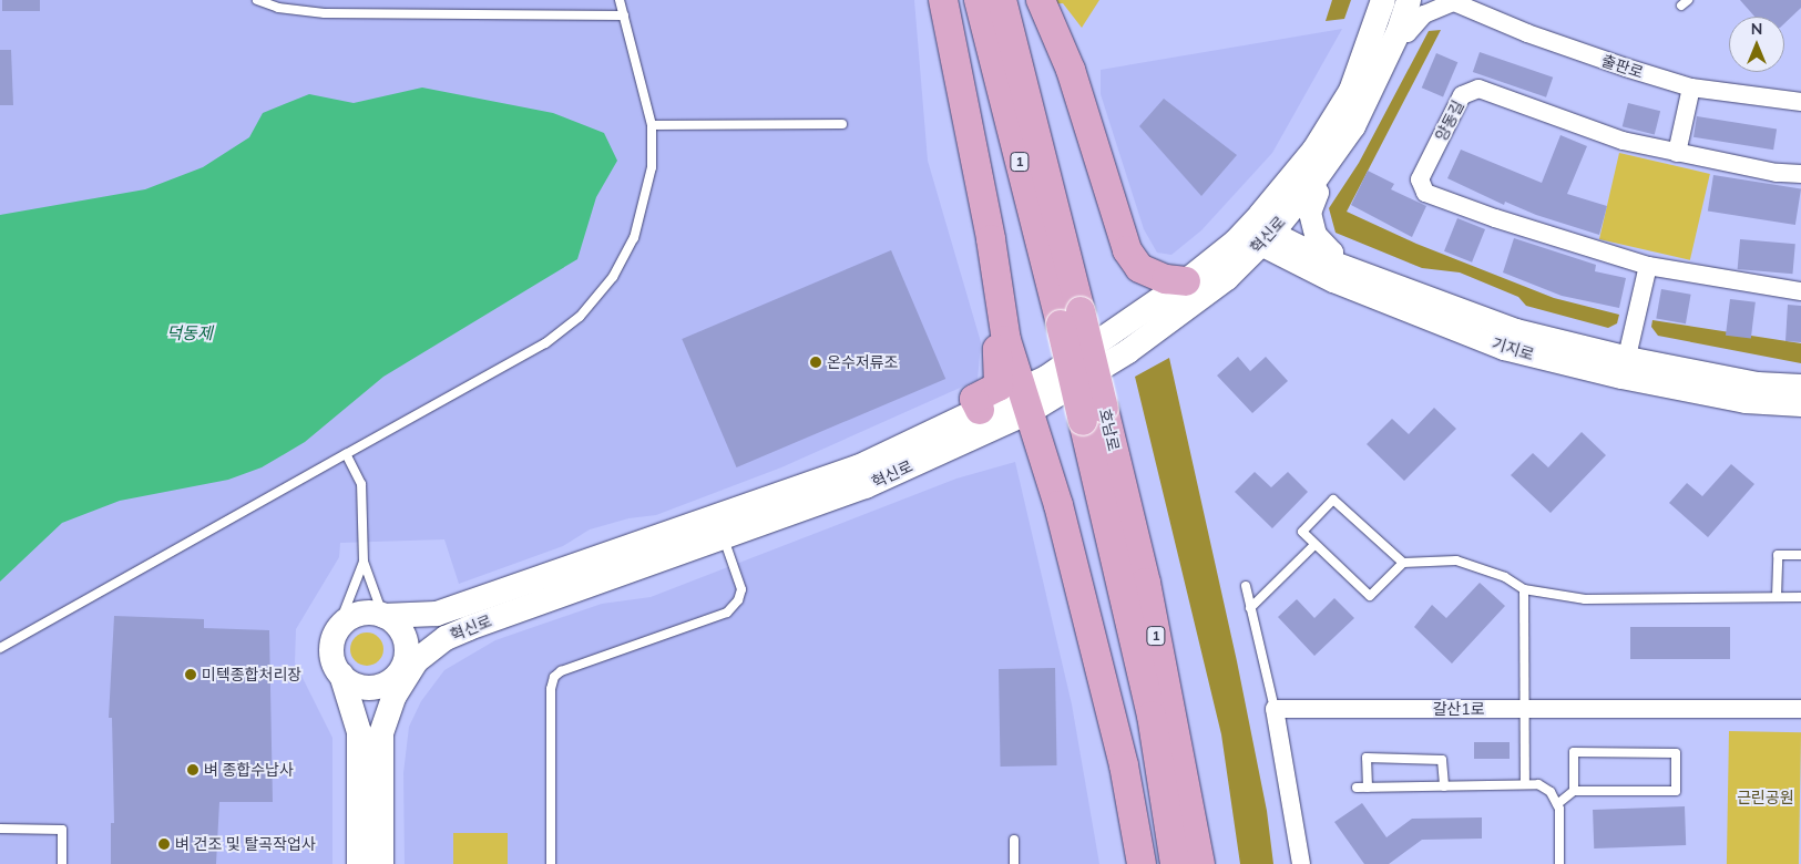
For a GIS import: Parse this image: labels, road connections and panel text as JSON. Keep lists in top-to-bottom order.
{
  "streets": {
    "highway": ["1", "호남로"],
    "main road": ["혁신로"],
    "street": [
      "출판로",
      "양동길",
      "기지로",
      "갈산1로"
    ]
  },
  "crossings": [
    ["출판로", "혁신로"],
    ["혁신로", "기지로"]
  ],
  "water": ["덕동제"],
  "parks": ["근린공원"],
  "places": [
    "온수저류조",
    "미텍종합처리장",
    "벼 종합수납사",
    "벼 건조 및 탈곡작업사"
  ],
  "north": "top"
}
